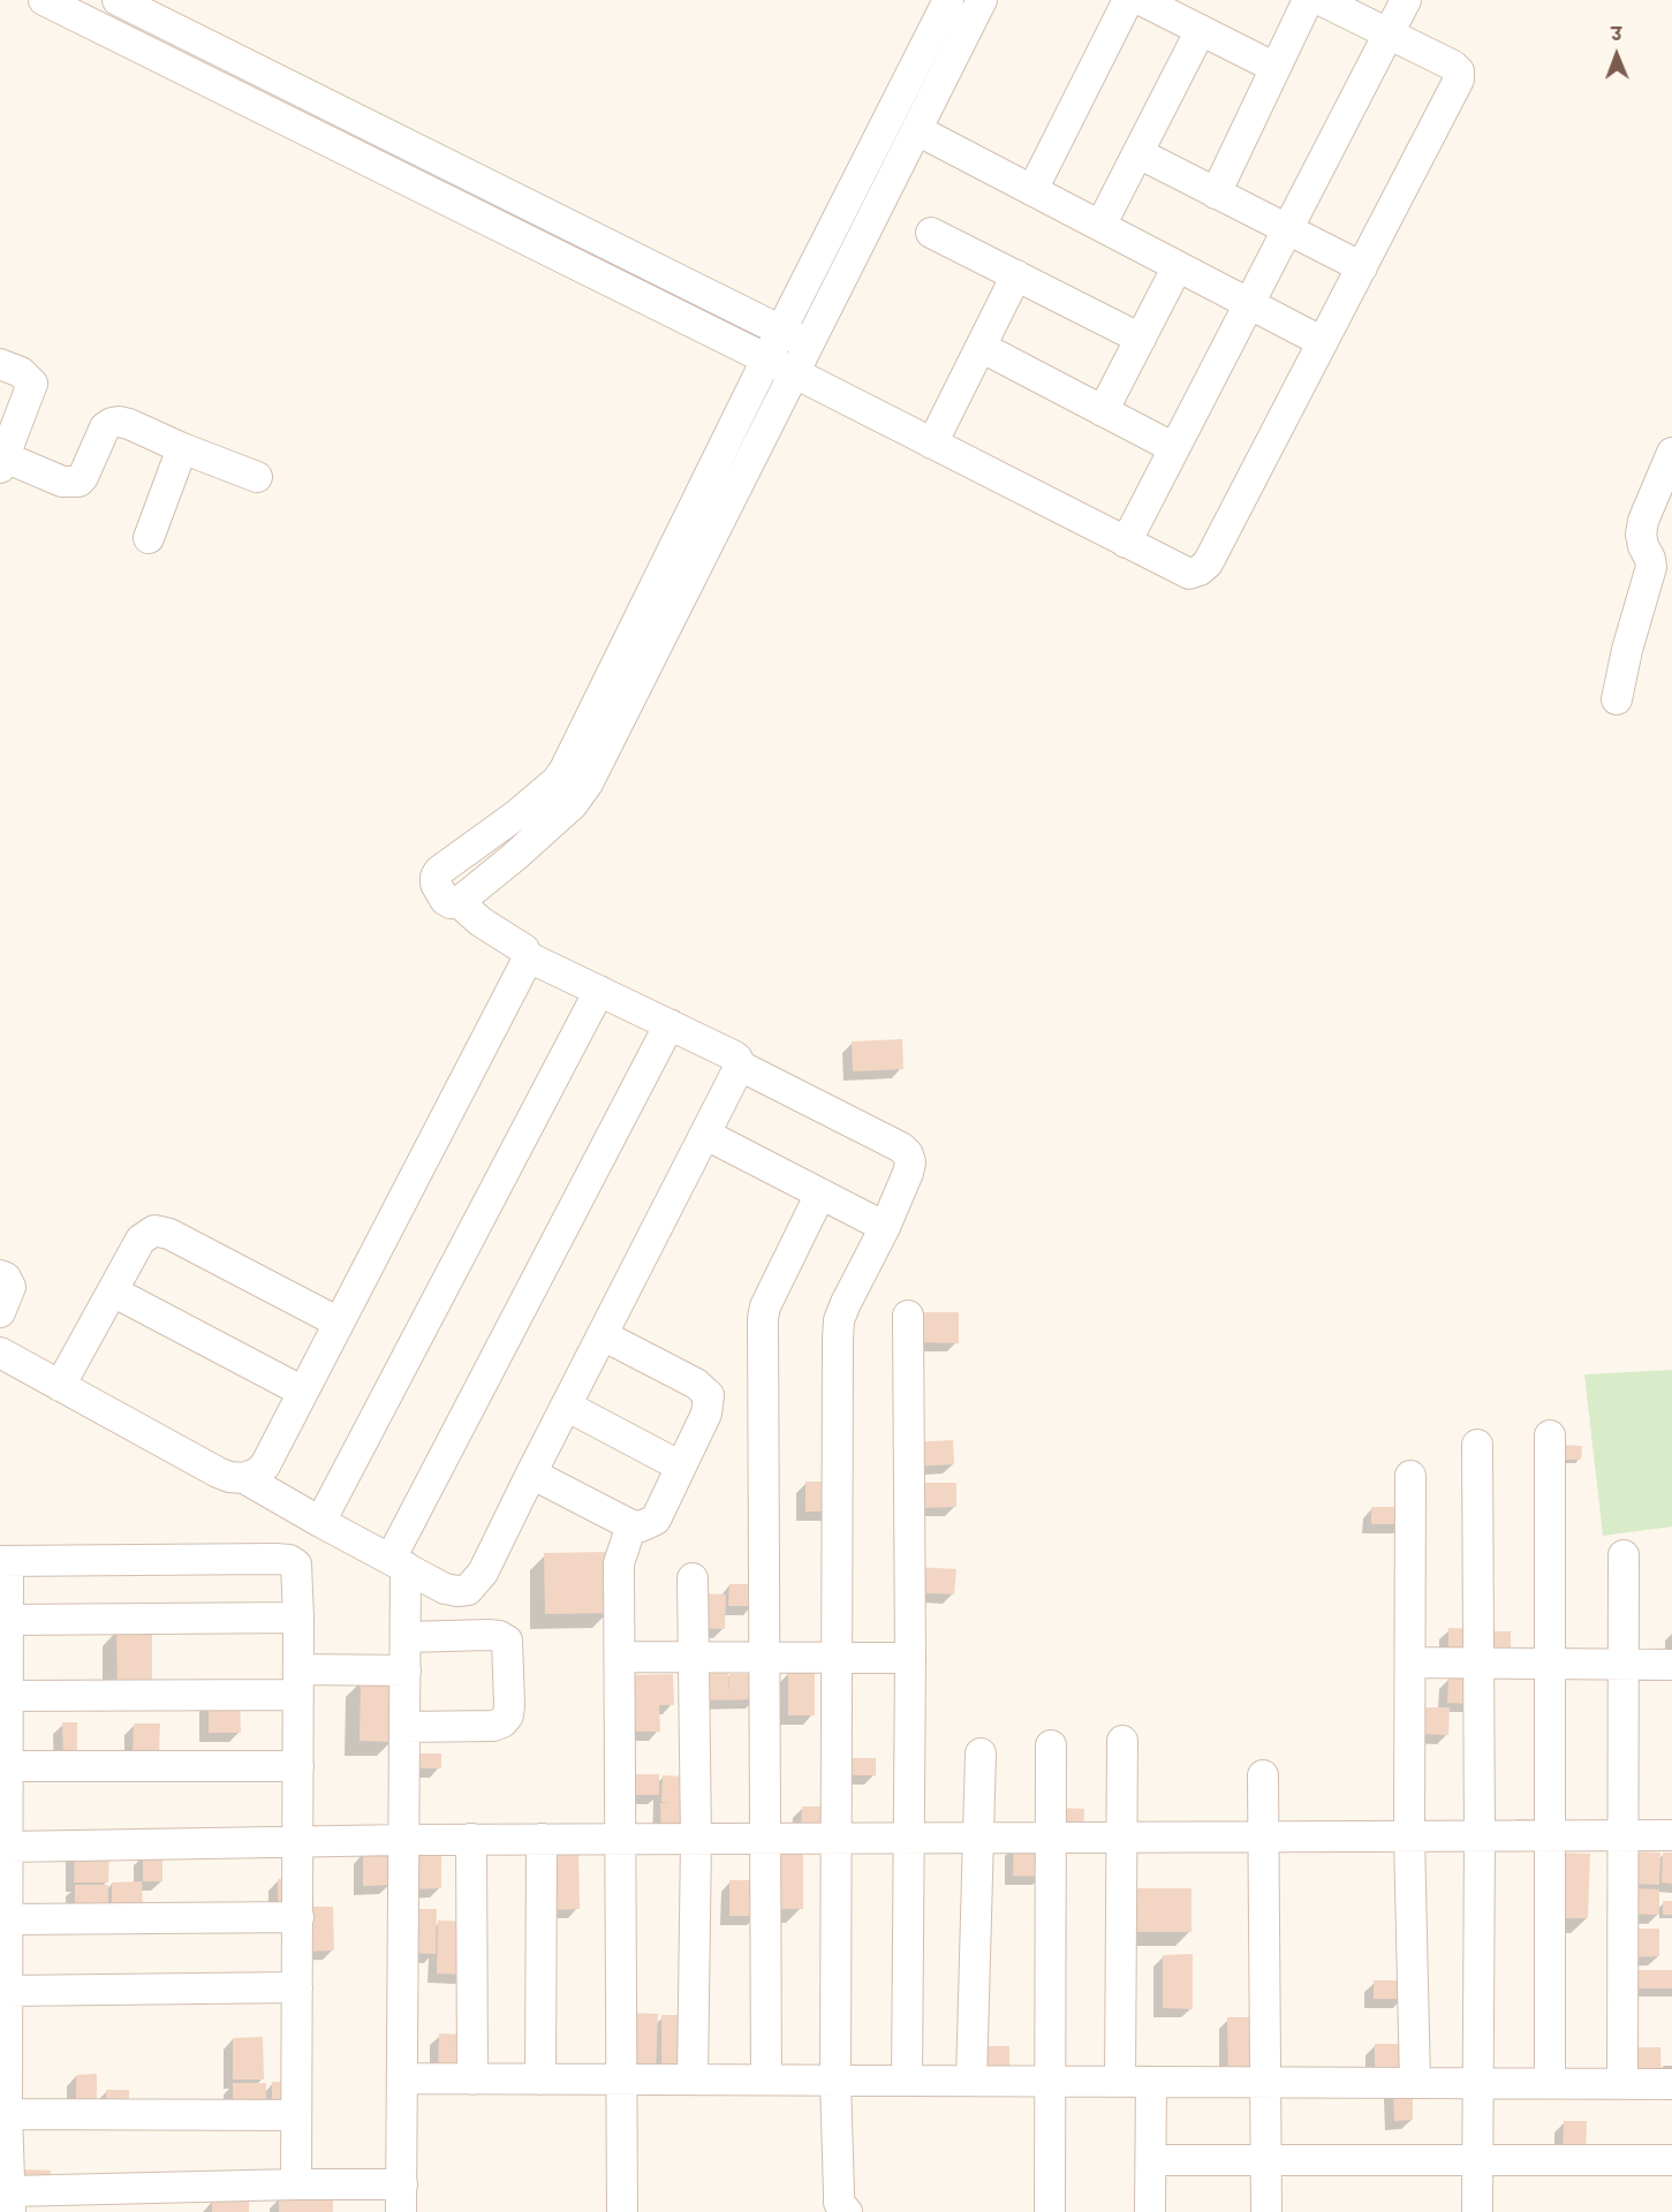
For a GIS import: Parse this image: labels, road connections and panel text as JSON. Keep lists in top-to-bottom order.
{
  "north": "top"
}
